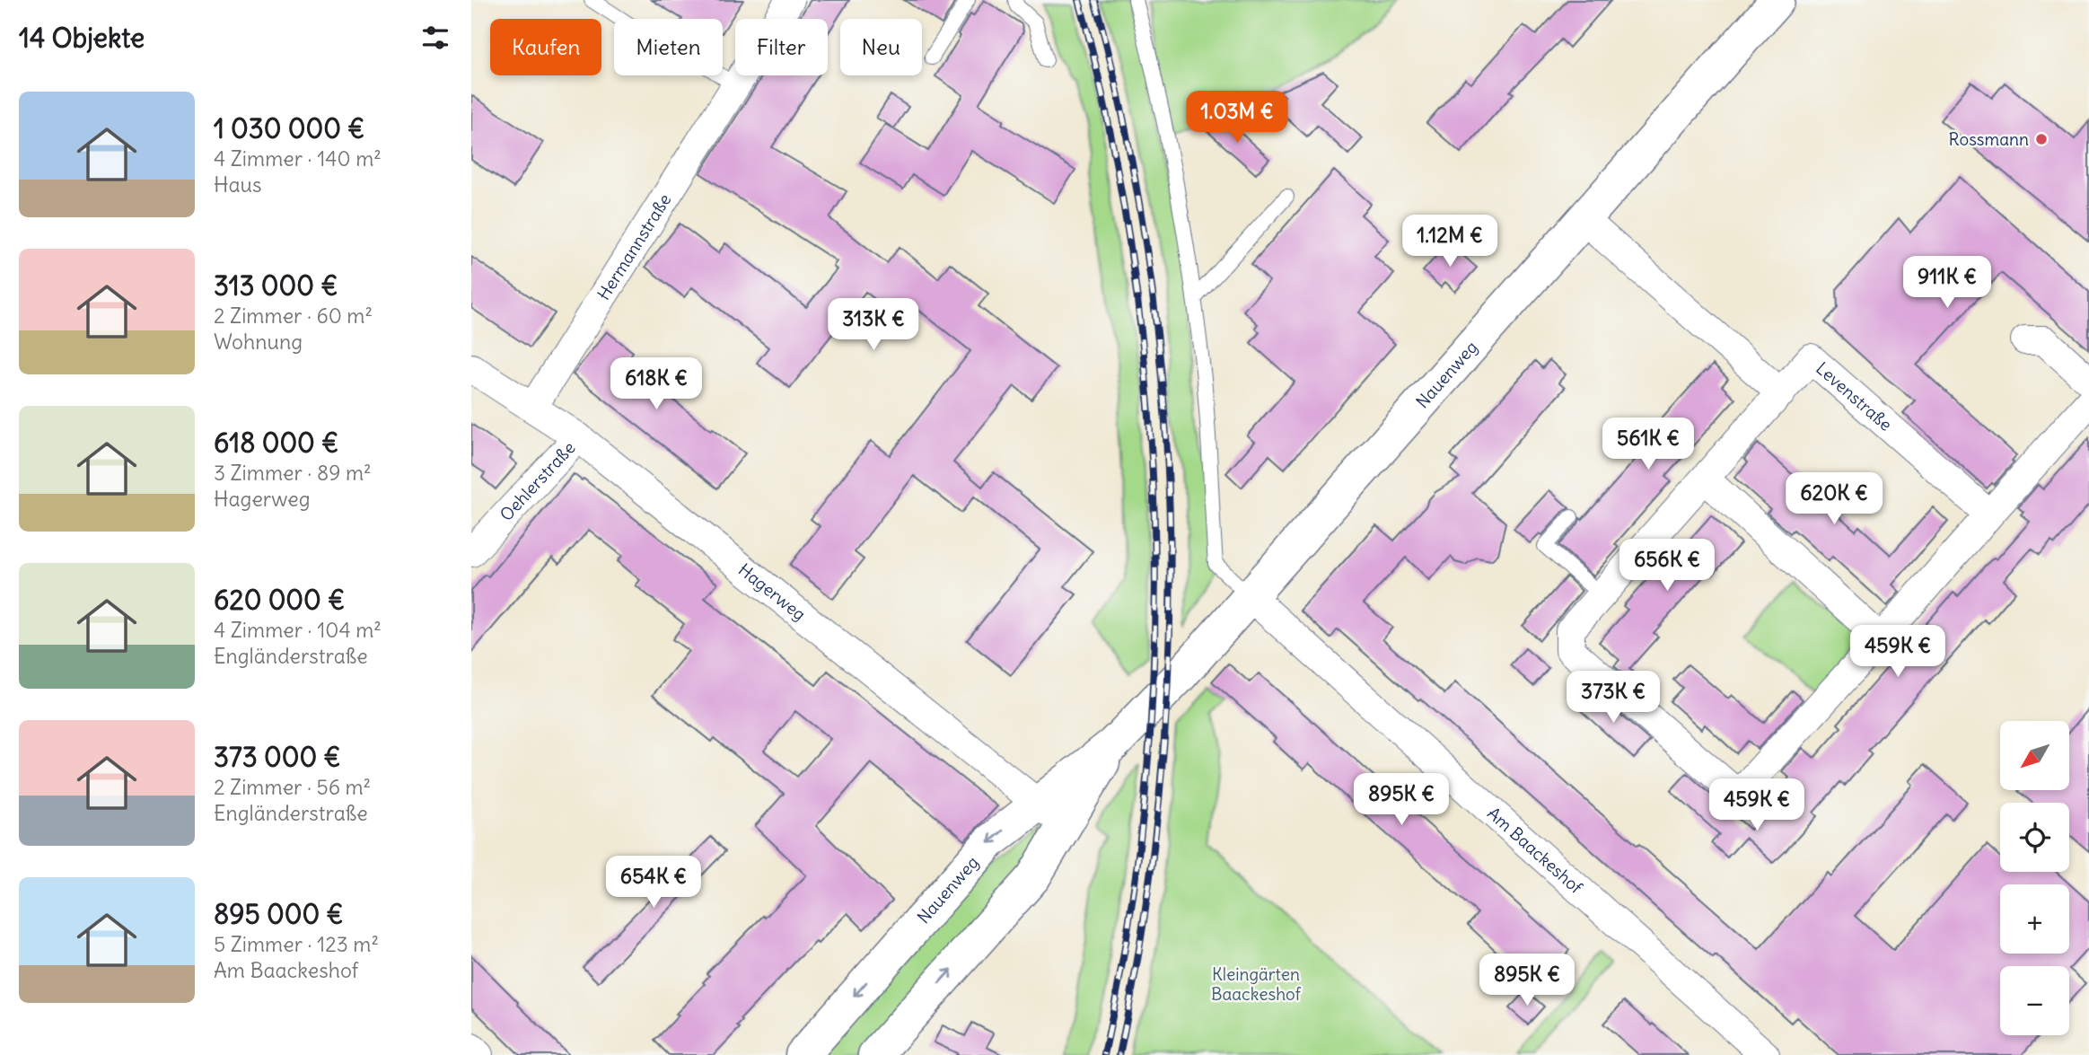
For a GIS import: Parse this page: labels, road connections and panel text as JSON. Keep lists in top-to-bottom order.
{
  "streets": {
    "street": [
      "Hermannstraße",
      "Nauenweg",
      "Levenstraße",
      "Oehlerstraße",
      "Hagerweg",
      "Am Baackeshof"
    ]
  },
  "crossings": [
    ["Hermannstraße", "Hagerweg"],
    ["Nauenweg", "Hagerweg"],
    ["Nauenweg", "Am Baackeshof"],
    ["Oehlerstraße", "Hagerweg"]
  ],
  "parks": ["Kleingärten Baackeshof"],
  "places": ["Rossmann"],
  "north": "bottom left",
  "page": {
    "heading": "14 Objekte",
    "chip": [
      "Kaufen",
      "Mieten",
      "Filter",
      "Neu"
    ],
    "list": [
      {
        "name": "1 030 000 €",
        "note": "4 Zimmer · 140 m² · Haus"
      },
      {
        "name": "313 000 €",
        "note": "2 Zimmer · 60 m² · Wohnung"
      },
      {
        "name": "618 000 €",
        "note": "3 Zimmer · 89 m² · Hagerweg"
      },
      {
        "name": "620 000 €",
        "note": "4 Zimmer · 104 m² · Engländerstraße"
      },
      {
        "name": "373 000 €",
        "note": "2 Zimmer · 56 m² · Engländerstraße"
      },
      {
        "name": "895 000 €",
        "note": "5 Zimmer · 123 m² · Am Baackeshof"
      }
    ],
    "price": [
      "1.03M €",
      "1.12M €",
      "911K €",
      "313K €",
      "618K €",
      "561K €",
      "620K €",
      "656K €",
      "459K €",
      "373K €",
      "895K €",
      "459K €",
      "654K €",
      "895K €"
    ],
    "map_buttons": ["+", "−"]
  }
}
